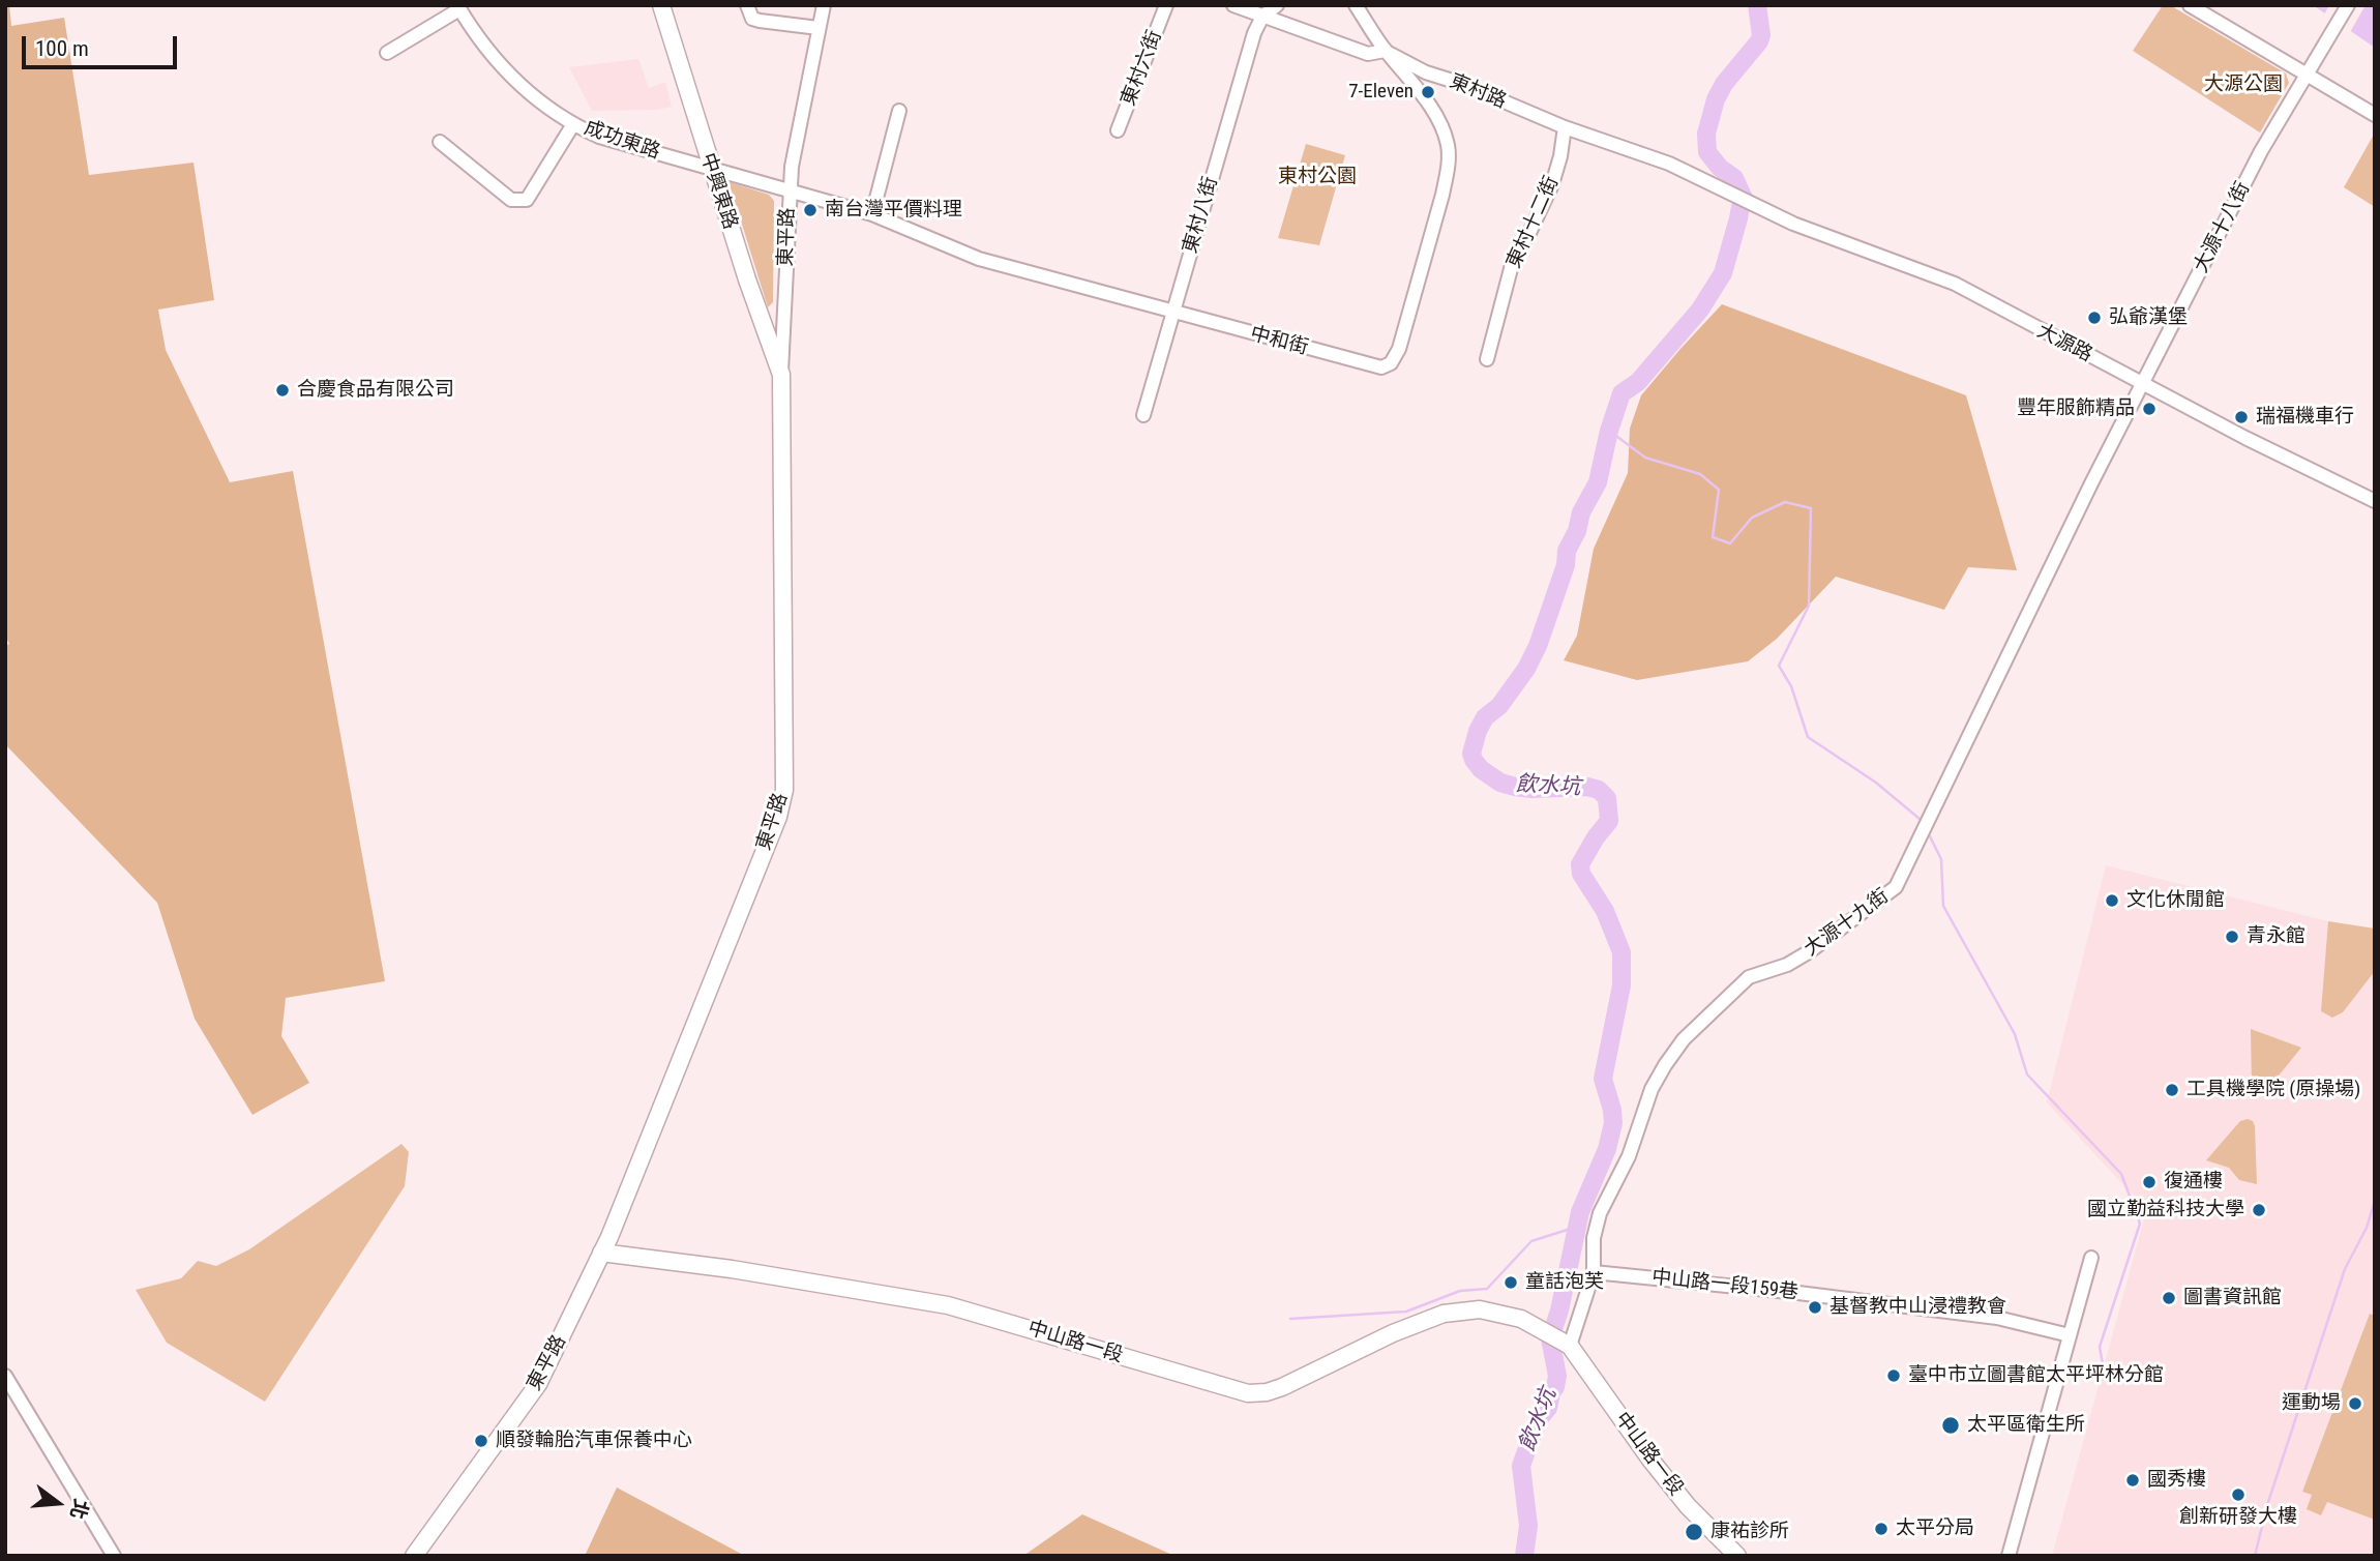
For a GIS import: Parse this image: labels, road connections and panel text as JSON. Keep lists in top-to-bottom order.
{
  "streets": {
    "main road": ["中興東路", "東平路", "中山路一段"],
    "street": [
      "東村六街",
      "東村路",
      "成功東路",
      "東村八街",
      "東村十二街",
      "大源十八街",
      "中和街",
      "大源路",
      "大源十九街",
      "中山路一段159巷"
    ]
  },
  "crossings": [
    ["東村路", "東村八街"],
    ["東村路", "東村十二街"],
    ["東村路", "中和街"],
    ["東村路", "大源路"],
    ["成功東路", "中興東路"],
    ["成功東路", "東平路"],
    ["成功東路", "中和街"],
    ["中興東路", "東平路"],
    ["東村八街", "中和街"],
    ["大源十八街", "大源路"],
    ["大源十八街", "大源十九街"],
    ["東平路", "中和街"],
    ["東平路", "中山路一段"],
    ["大源路", "大源十九街"],
    ["大源十九街", "中山路一段159巷"],
    ["大源十九街", "中山路一段"]
  ],
  "water": ["飲水坑"],
  "parks": ["大源公園", "東村公園"],
  "places": [
    "7-Eleven",
    "南台灣平價料理",
    "弘爺漢堡",
    "合慶食品有限公司",
    "豐年服飾精品",
    "瑞福機車行",
    "文化休閒館",
    "青永館",
    "工具機學院 (原操場)",
    "復通樓",
    "國立勤益科技大學",
    "童話泡芙",
    "圖書資訊館",
    "基督教中山浸禮教會",
    "臺中市立圖書館太平坪林分館",
    "運動場",
    "太平區衛生所",
    "順發輪胎汽車保養中心",
    "國秀樓",
    "創新研發大樓",
    "太平分局",
    "康祐診所"
  ],
  "scale_bar": "100 m",
  "north": "right"
}
